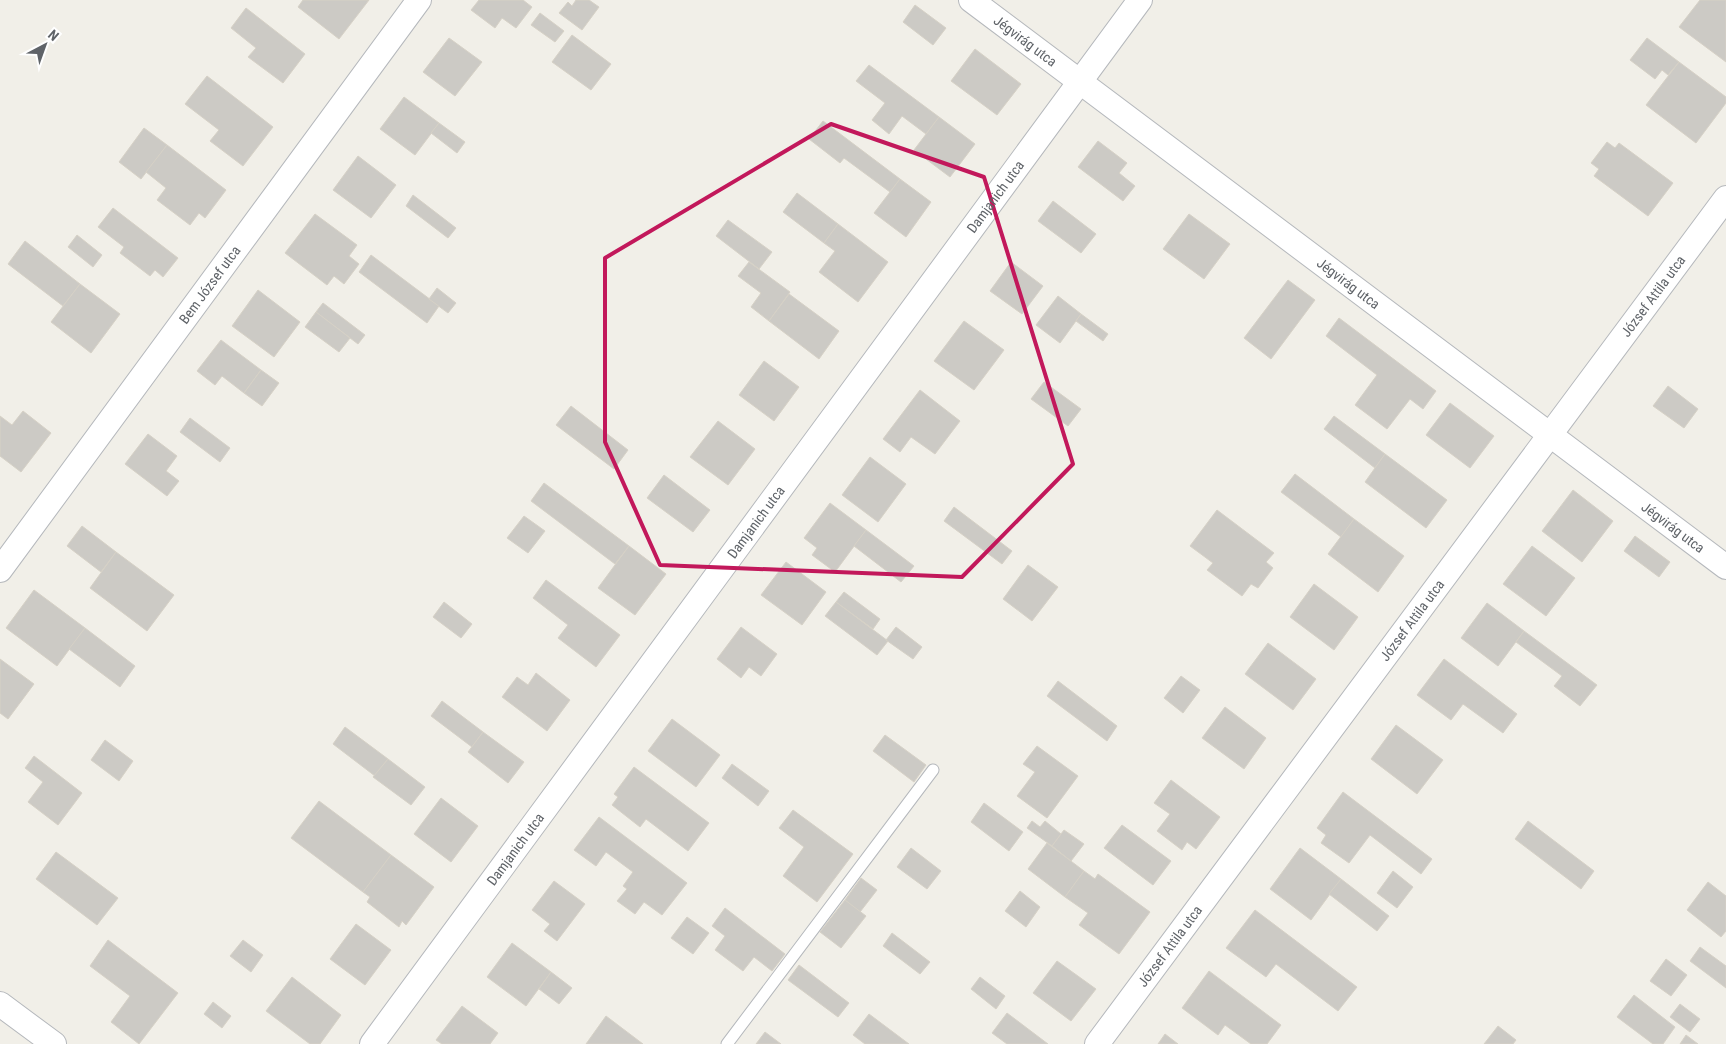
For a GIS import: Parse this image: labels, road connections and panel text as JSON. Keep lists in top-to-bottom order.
{
  "streets": {
    "street": [
      "Jégvirág utca",
      "Damjanich utca",
      "Bem József utca",
      "József Attila utca"
    ]
  },
  "crossings": [
    ["Jégvirág utca", "Damjanich utca"],
    ["Jégvirág utca", "József Attila utca"]
  ],
  "north": "top right"
}
